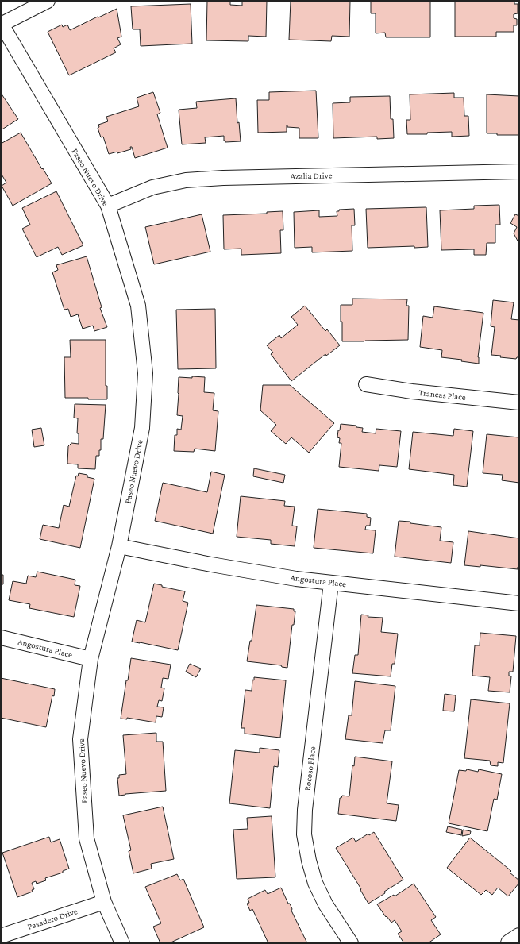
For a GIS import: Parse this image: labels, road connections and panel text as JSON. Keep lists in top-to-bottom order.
{
  "streets": {
    "street": [
      "Azalia Drive",
      "Paseo Nuevo Drive",
      "Trancas Place",
      "Angostura Place",
      "Rocoso Place",
      "Pasadero Drive"
    ]
  },
  "crossings": [
    ["Azalia Drive", "Paseo Nuevo Drive"],
    ["Paseo Nuevo Drive", "Angostura Place"],
    ["Paseo Nuevo Drive", "Pasadero Drive"],
    ["Angostura Place", "Rocoso Place"]
  ]
}
